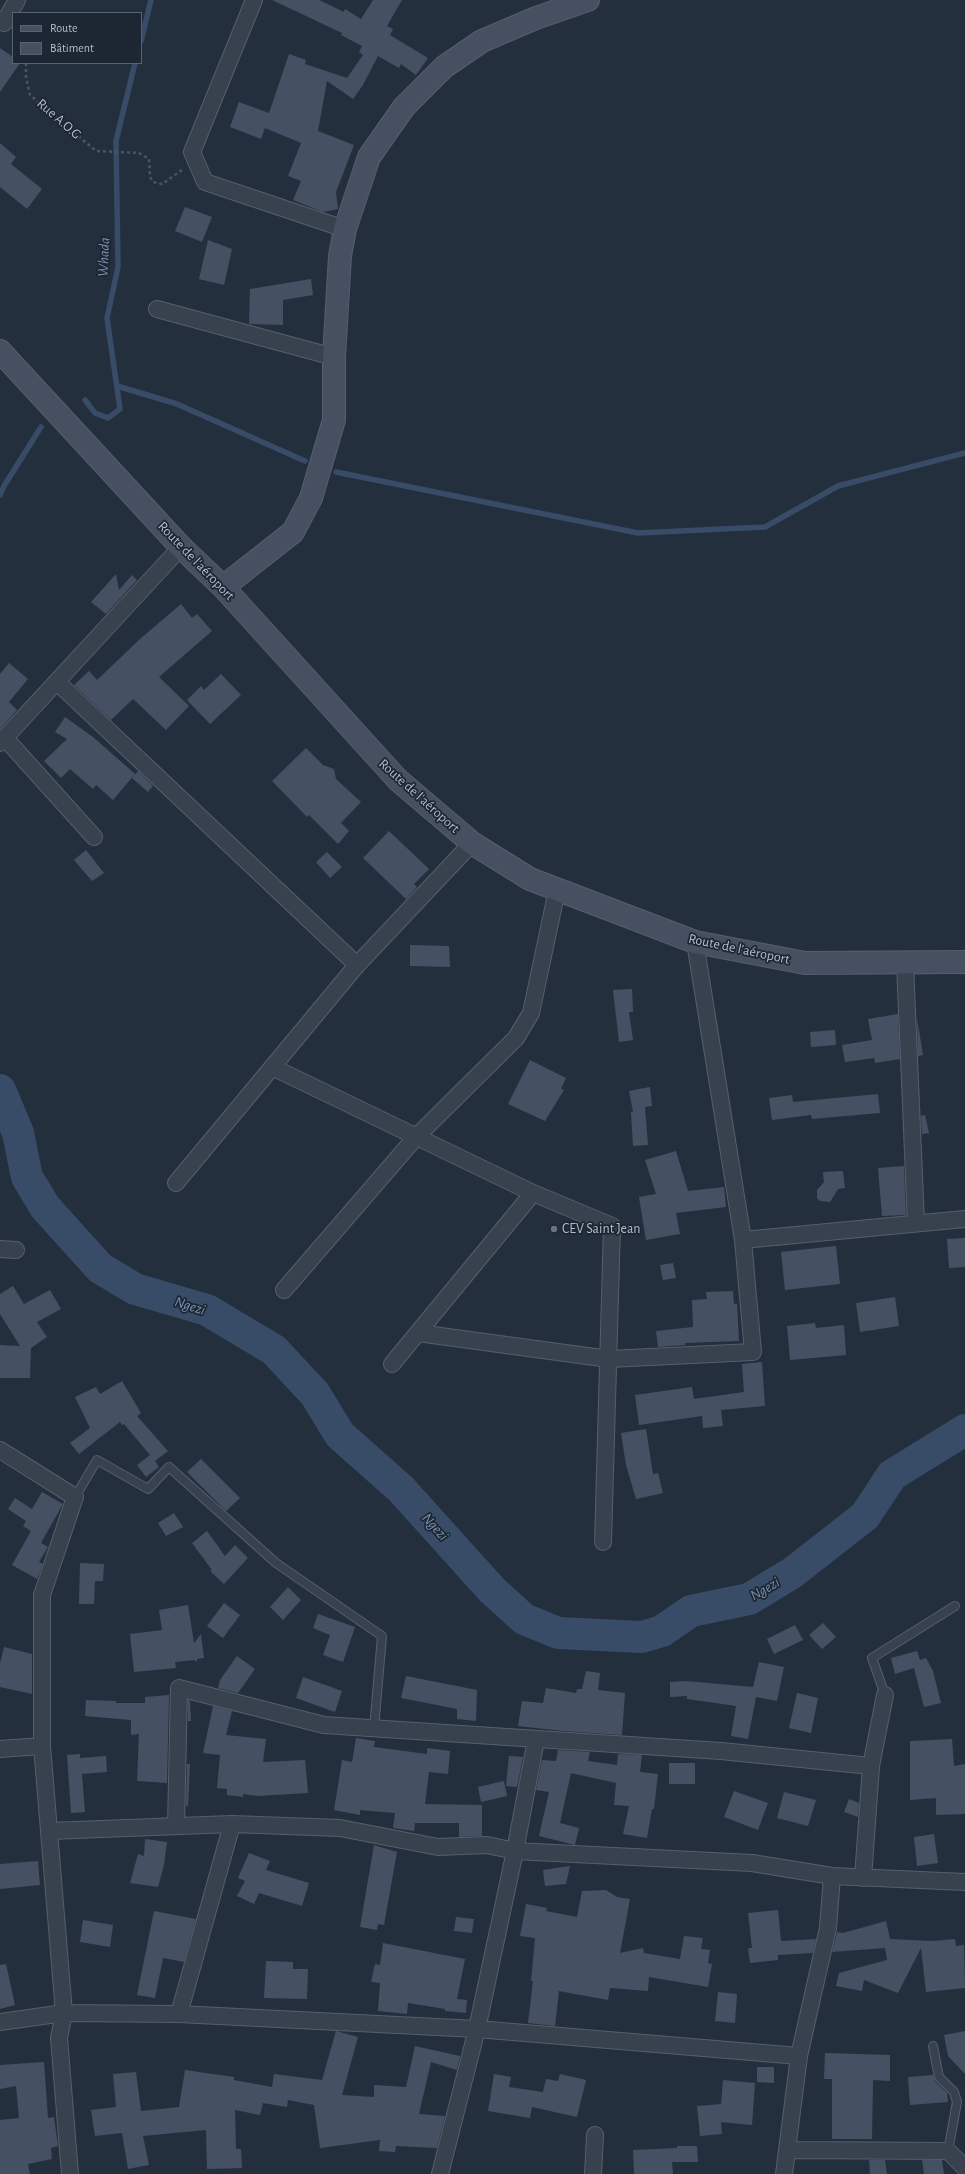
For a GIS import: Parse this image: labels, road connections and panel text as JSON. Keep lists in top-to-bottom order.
{
  "streets": {
    "street": ["Route de l'aéroport"],
    "path": ["Rue A.O.G"]
  },
  "water": ["Whada", "Ngezi"],
  "places": ["CEV Saint Jean"],
  "legend": ["Route", "Bâtiment"]
}
